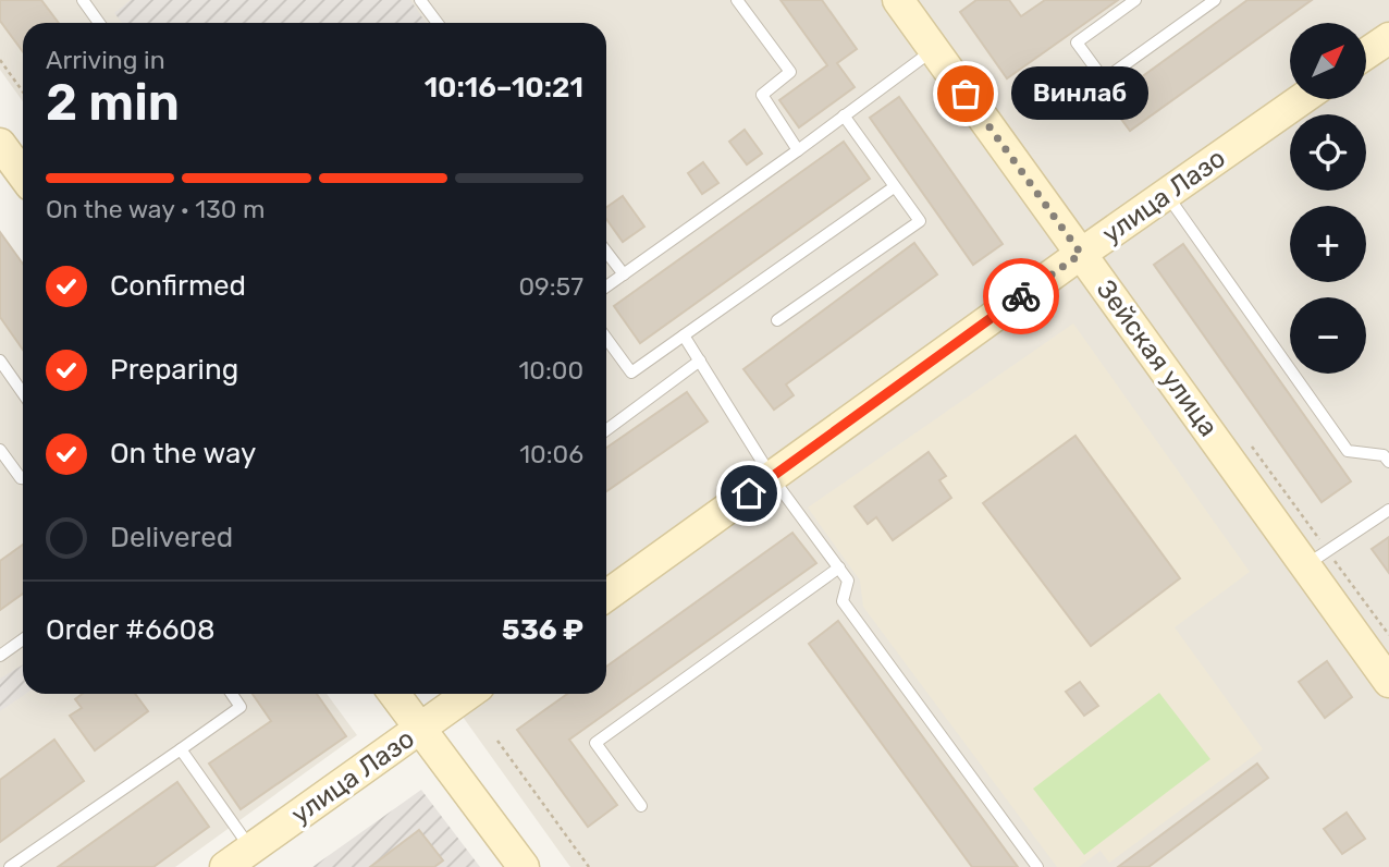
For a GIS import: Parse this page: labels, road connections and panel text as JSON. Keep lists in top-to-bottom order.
{
  "streets": {
    "street": ["улица Лазо", "Зейская улица"]
  },
  "crossings": [
    ["улица Лазо", "Зейская улица"]
  ],
  "places": ["Винлаб"],
  "north": "top right",
  "page": {
    "map_buttons": ["+", "−"],
    "heading": ["2 min", "Arriving in", "10:16–10:21"],
    "panel": ["Order #6608", "536 ₽"],
    "bubble": "Винлаб",
    "bar": "On the way · 130 m",
    "list": [
      ["Confirmed", "09:57"],
      ["Preparing", "10:00"],
      ["On the way", "10:06"],
      "Delivered"
    ]
  }
}
